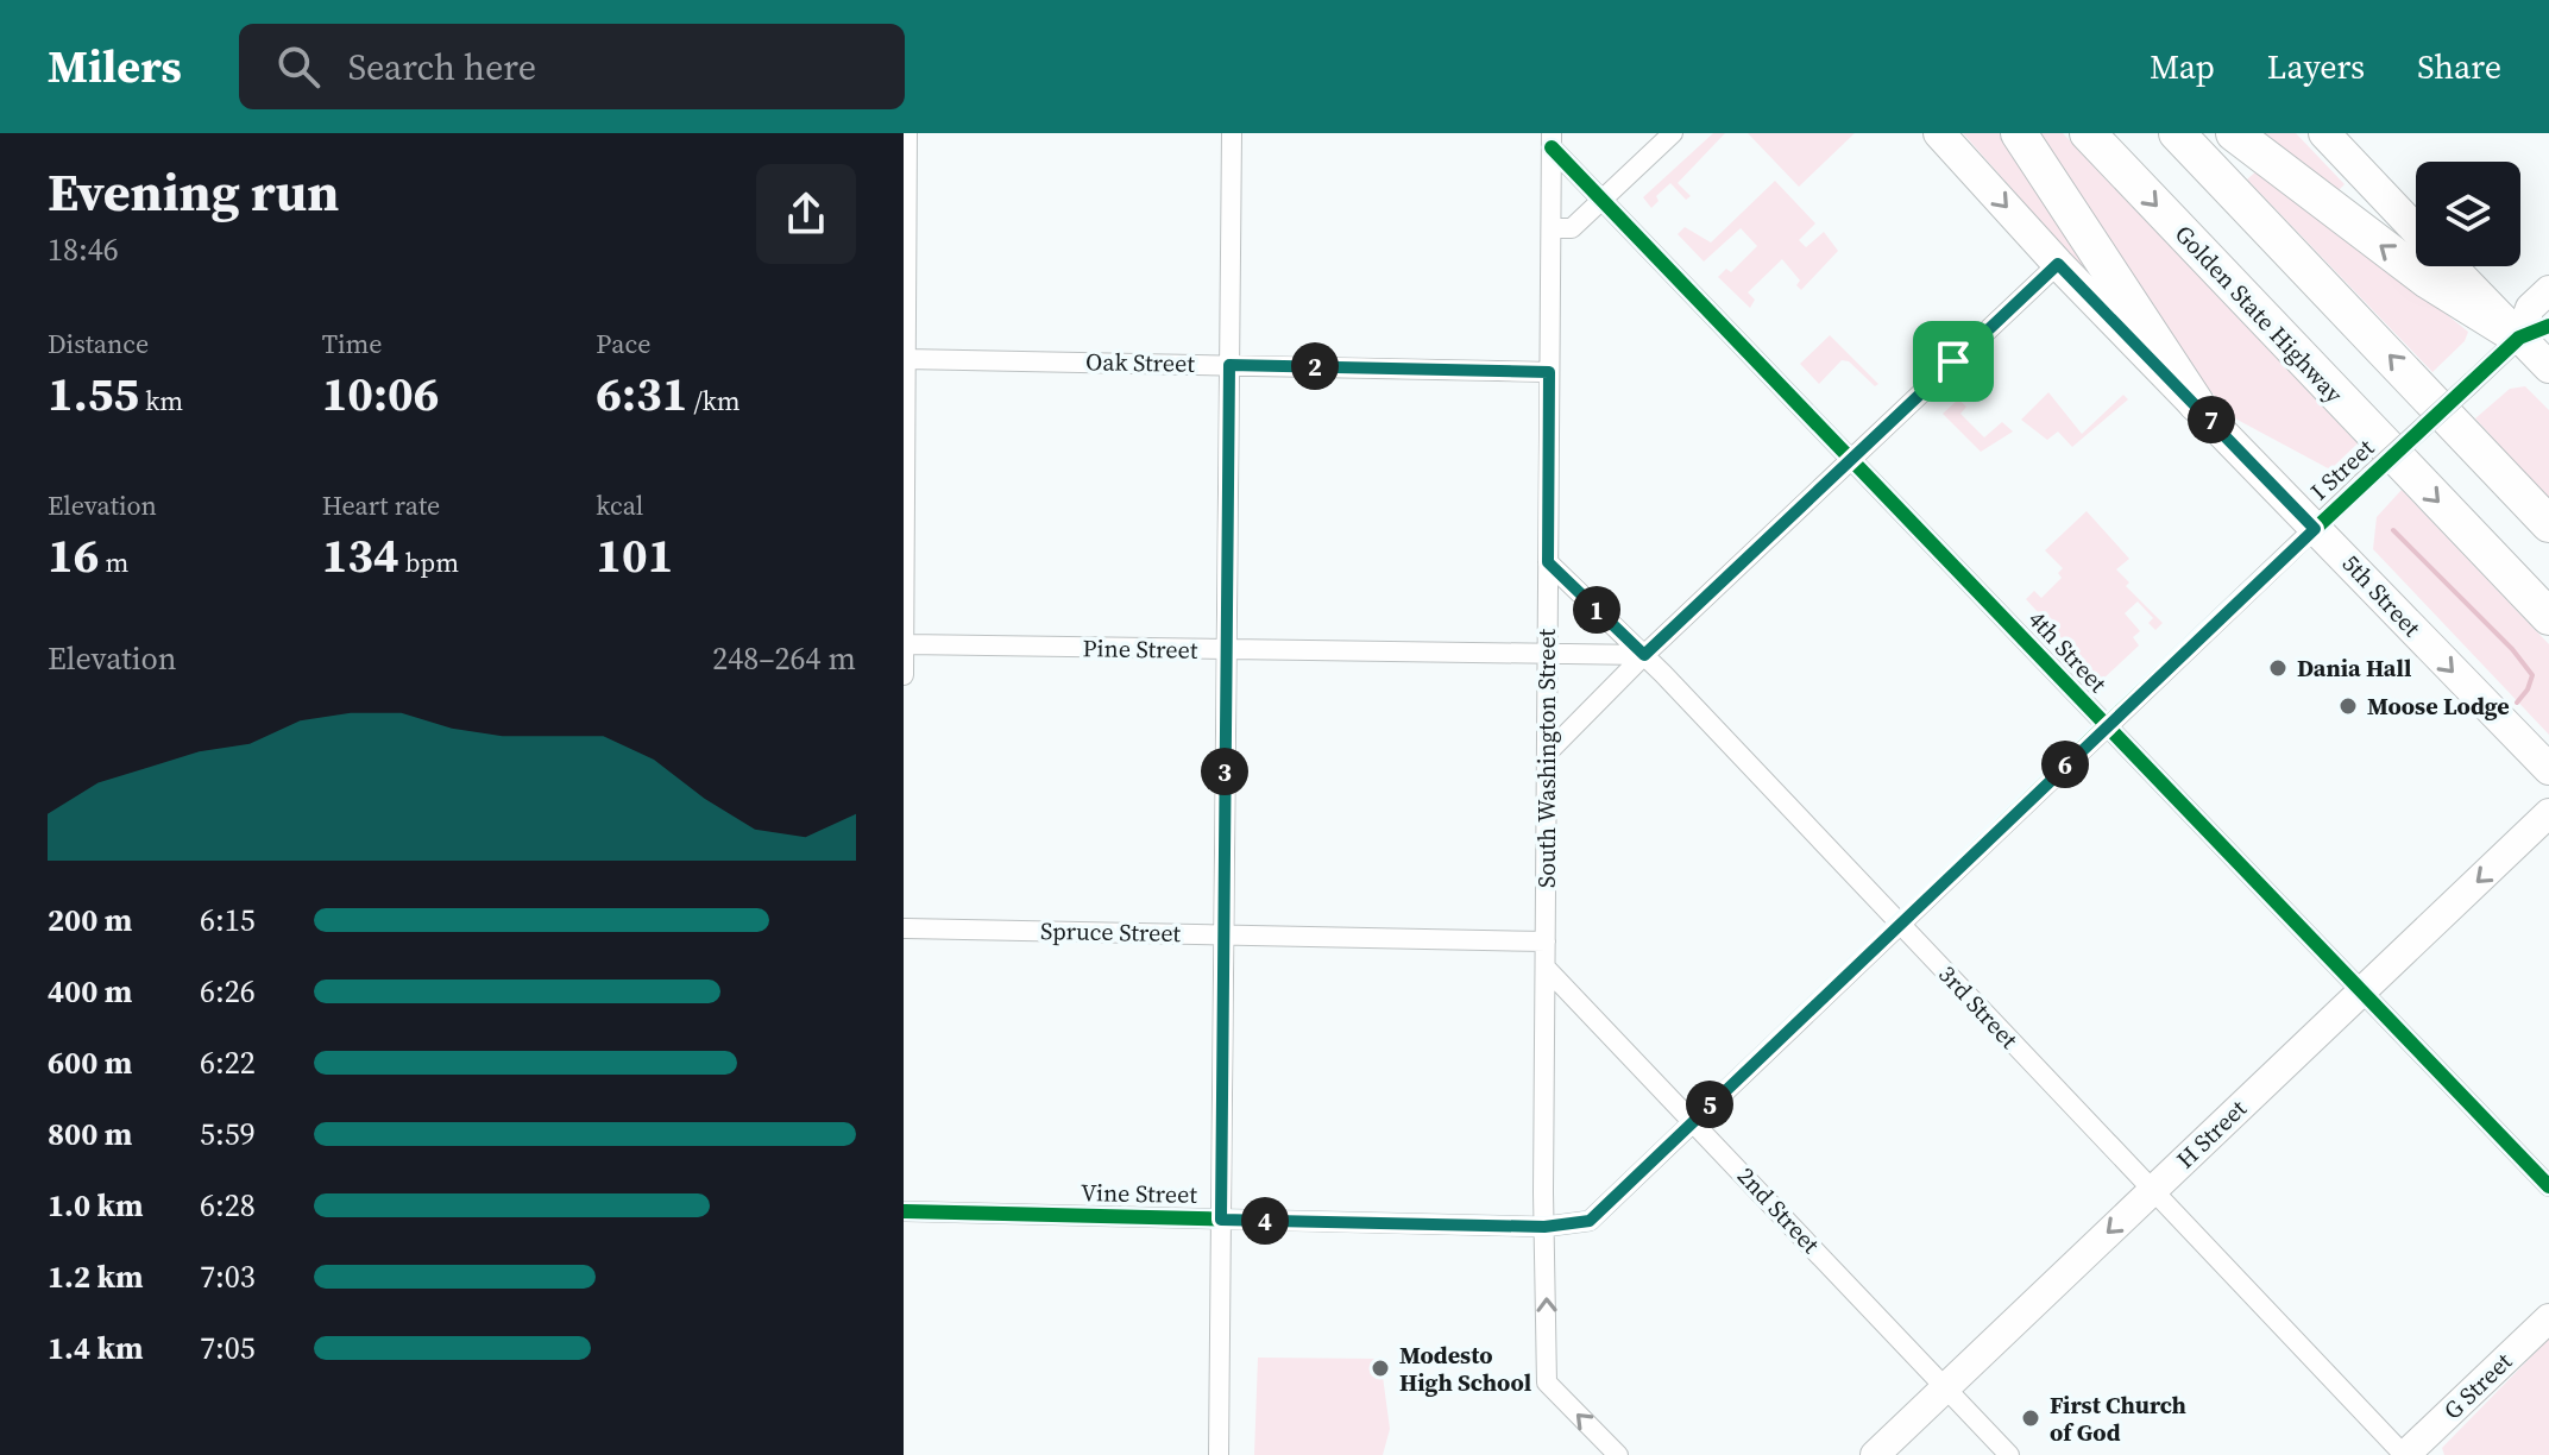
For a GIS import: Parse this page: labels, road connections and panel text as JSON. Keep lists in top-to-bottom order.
{
  "streets": {
    "highway": ["Golden State Highway"],
    "main road": [
      "I Street",
      "5th Street",
      "H Street",
      "G Street"
    ],
    "street": [
      "Oak Street",
      "Pine Street",
      "4th Street",
      "South Washington Street",
      "Spruce Street",
      "3rd Street",
      "Vine Street",
      "2nd Street"
    ]
  },
  "crossings": [
    ["Oak Street", "South Washington Street"],
    ["I Street", "5th Street"],
    ["I Street", "4th Street"],
    ["I Street", "South Washington Street"],
    ["I Street", "3rd Street"],
    ["I Street", "Vine Street"],
    ["I Street", "2nd Street"],
    ["Pine Street", "South Washington Street"],
    ["Pine Street", "3rd Street"],
    ["4th Street", "South Washington Street"],
    ["4th Street", "H Street"],
    ["South Washington Street", "Spruce Street"],
    ["South Washington Street", "3rd Street"],
    ["South Washington Street", "Vine Street"],
    ["South Washington Street", "2nd Street"],
    ["3rd Street", "H Street"],
    ["3rd Street", "G Street"],
    ["H Street", "2nd Street"]
  ],
  "one_way": ["5th Street", "H Street"],
  "places": [
    "Dania Hall",
    "Moose Lodge",
    "Modesto High School",
    "First Church of God"
  ],
  "page": {
    "header": "Milers",
    "search": "Search here",
    "nav": ["Map", "Layers", "Share"],
    "heading": ["Evening run", "18:46"],
    "stats": [
      ["Distance", "1.55 km"],
      ["Time", "10:06"],
      ["Pace", "6:31 /km"],
      ["Elevation", "16 m"],
      ["Heart rate", "134 bpm"],
      ["kcal", "101"]
    ],
    "pins": [
      "2",
      "7",
      "1",
      "6",
      "3",
      "5",
      "4"
    ],
    "chart": ["Elevation", "248–264 m"],
    "list": [
      {
        "name": "200 m",
        "note": "6:15"
      },
      {
        "name": "400 m",
        "note": "6:26"
      },
      {
        "name": "600 m",
        "note": "6:22"
      },
      {
        "name": "800 m",
        "note": "5:59"
      },
      {
        "name": "1.0 km",
        "note": "6:28"
      },
      {
        "name": "1.2 km",
        "note": "7:03"
      },
      {
        "name": "1.4 km",
        "note": "7:05"
      }
    ]
  }
}
